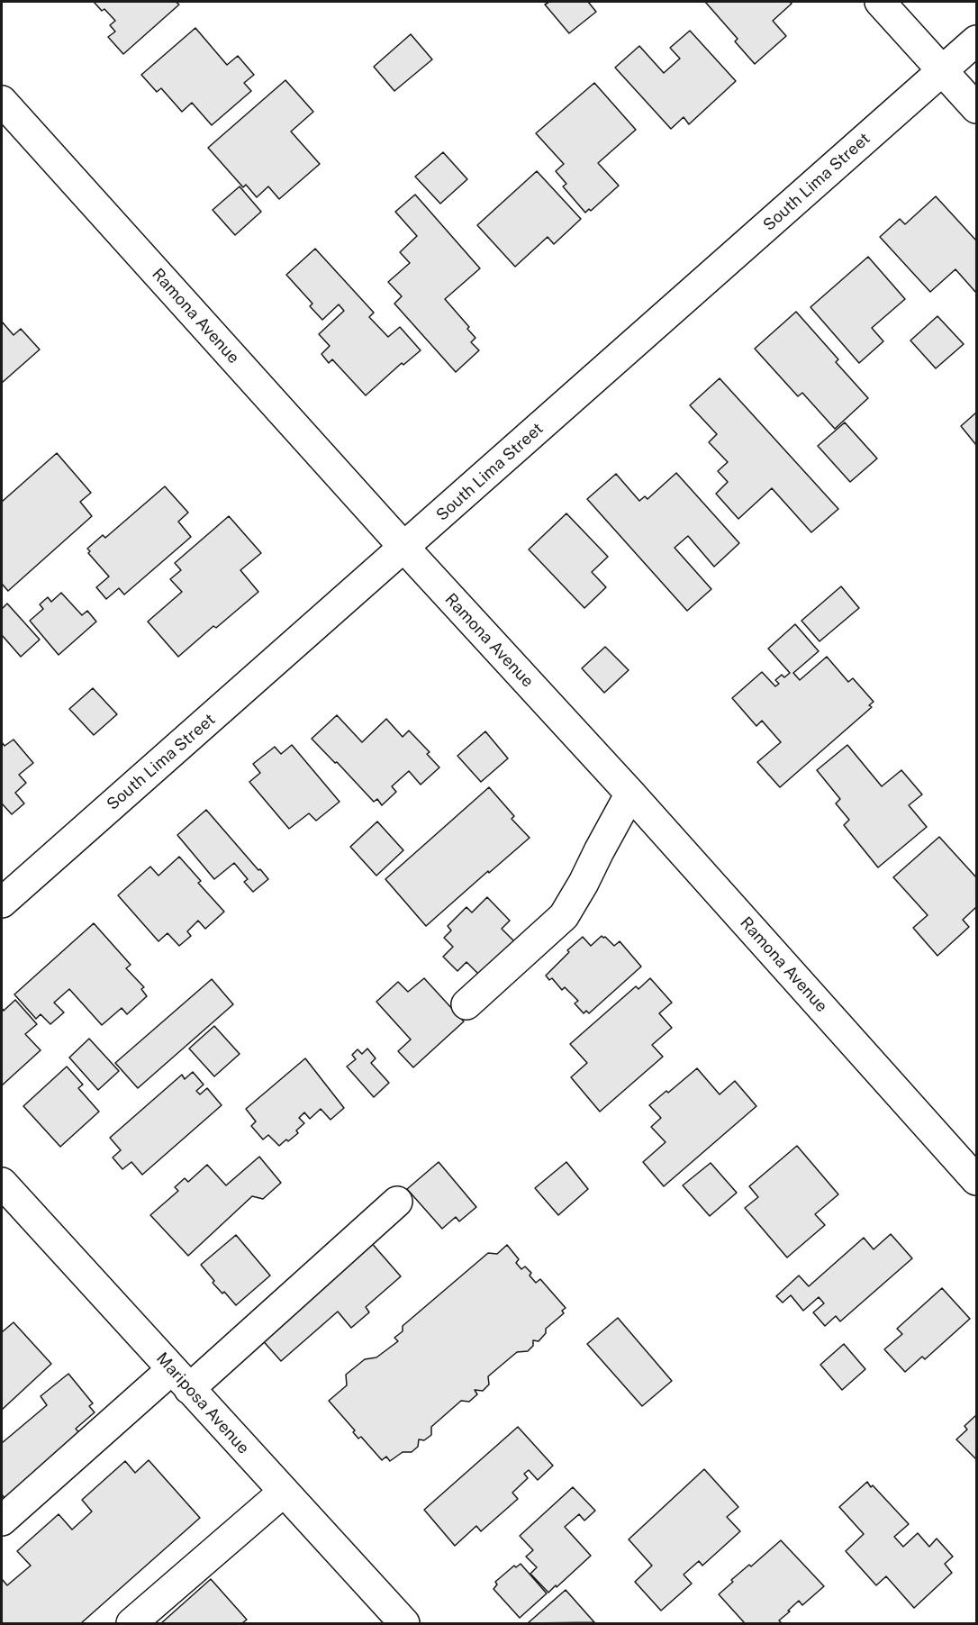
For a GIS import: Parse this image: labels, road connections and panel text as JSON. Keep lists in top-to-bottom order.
{
  "streets": {
    "street": ["South Lima Street", "Ramona Avenue", "Mariposa Avenue"]
  },
  "crossings": [
    ["South Lima Street", "Ramona Avenue"]
  ]
}
